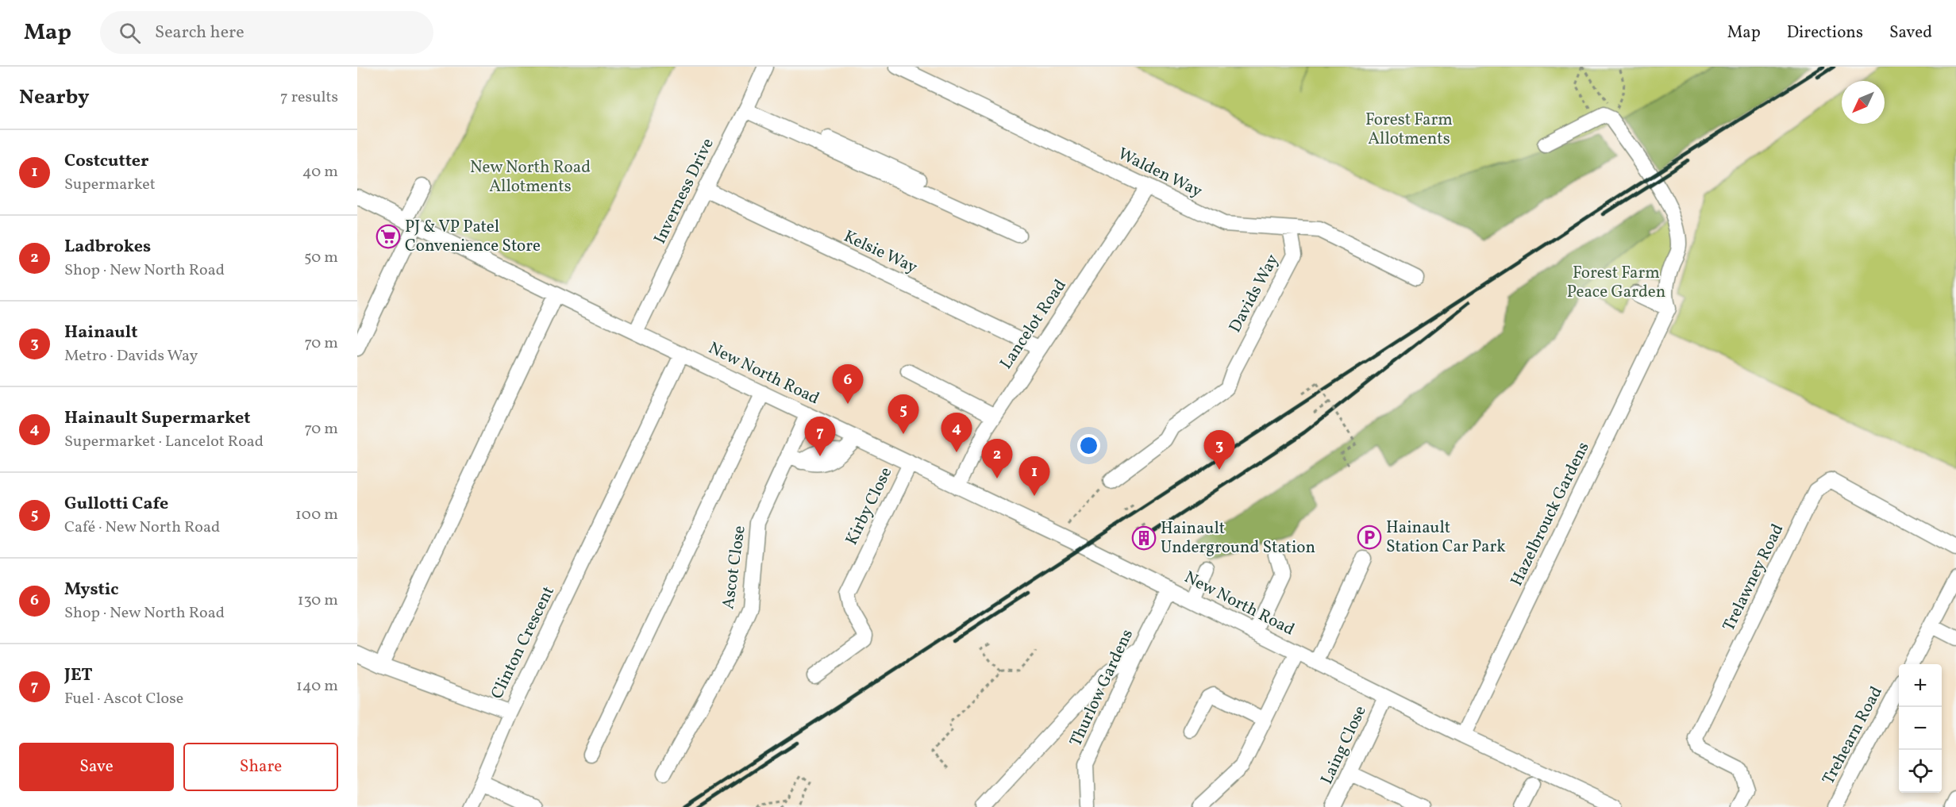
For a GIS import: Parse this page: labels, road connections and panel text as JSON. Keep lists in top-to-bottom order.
{
  "streets": {
    "street": [
      "Walden Way",
      "Inverness Drive",
      "Kelsie Way",
      "Davids Way",
      "Lancelot Road",
      "New North Road",
      "Kirby Close",
      "Hazelbrouck Gardens",
      "Ascot Close",
      "Trelawney Road",
      "Clinton Crescent",
      "Thurlow Gardens",
      "Trehearn Road",
      "Laing Close"
    ]
  },
  "crossings": [
    ["Walden Way", "Davids Way"],
    ["Walden Way", "Lancelot Road"],
    ["Inverness Drive", "Kelsie Way"],
    ["Inverness Drive", "New North Road"],
    ["Kelsie Way", "Lancelot Road"],
    ["Lancelot Road", "New North Road"],
    ["New North Road", "Kirby Close"],
    ["New North Road", "Hazelbrouck Gardens"],
    ["New North Road", "Ascot Close"],
    ["New North Road", "Clinton Crescent"],
    ["New North Road", "Thurlow Gardens"],
    ["New North Road", "Laing Close"]
  ],
  "parks": ["Forest Farm Allotments", "New North Road Allotments", "Forest Farm Peace Garden"],
  "places": {
    "supermarket": ["PJ & VP Patel Convenience Store"],
    "parking": ["Hainault Station Car Park"],
    "building": ["Hainault Underground Station"]
  },
  "north": "bottom left",
  "page": {
    "header": "Map",
    "search": "Search here",
    "nav": ["Map", "Directions", "Saved"],
    "heading": ["Nearby", "7 results"],
    "list": [
      {
        "mark": "1",
        "name": "Costcutter",
        "note": "Supermarket",
        "value": "40 m"
      },
      {
        "mark": "2",
        "name": "Ladbrokes",
        "note": "Shop · New North Road",
        "value": "50 m"
      },
      {
        "mark": "3",
        "name": "Hainault",
        "note": "Metro · Davids Way",
        "value": "70 m"
      },
      {
        "mark": "4",
        "name": "Hainault Supermarket",
        "note": "Supermarket · Lancelot Road",
        "value": "70 m"
      },
      {
        "mark": "5",
        "name": "Gullotti Cafe",
        "note": "Café · New North Road",
        "value": "100 m"
      },
      {
        "mark": "6",
        "name": "Mystic",
        "note": "Shop · New North Road",
        "value": "130 m"
      },
      {
        "mark": "7",
        "name": "JET",
        "note": "Fuel · Ascot Close",
        "value": "140 m"
      }
    ],
    "pins": [
      "6",
      "5",
      "4",
      "7",
      "3",
      "2",
      "1"
    ],
    "map_buttons": ["+", "−"],
    "buttons": ["Save", "Share"]
  }
}
